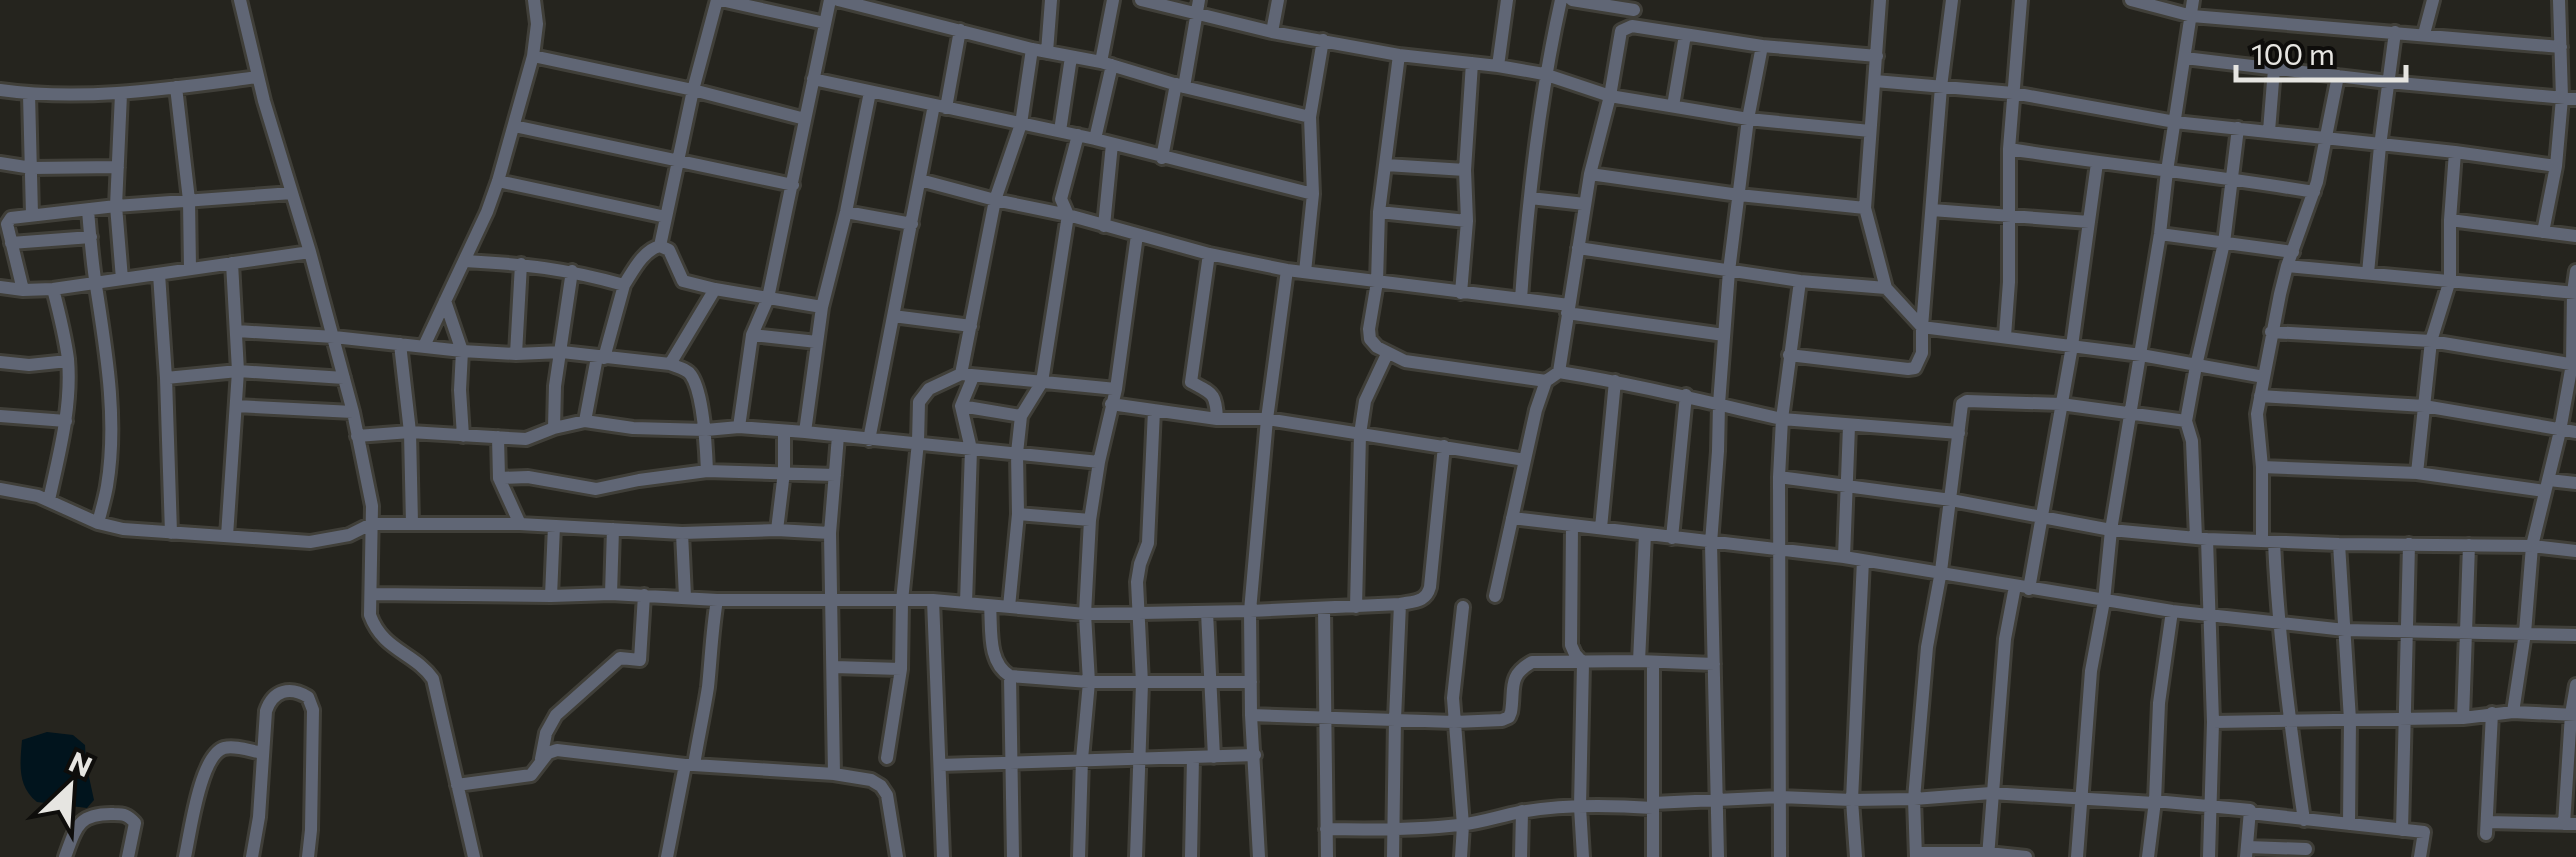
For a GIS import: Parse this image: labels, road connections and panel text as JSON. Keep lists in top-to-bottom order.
{
  "scale_bar": "100 m",
  "north": "top right"
}
